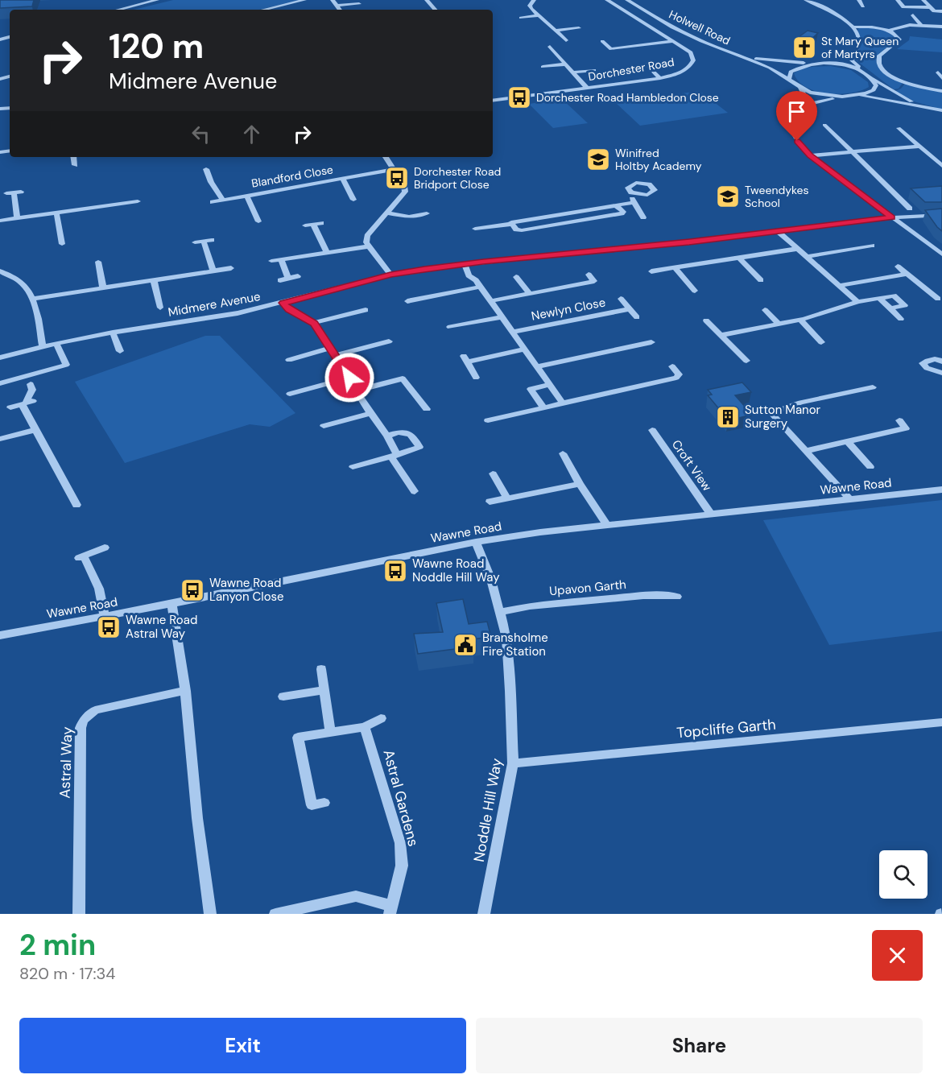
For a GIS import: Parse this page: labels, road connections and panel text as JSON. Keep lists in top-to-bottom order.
{
  "streets": {
    "street": [
      "Holwell Road",
      "Dorchester Road",
      "Blandford Close",
      "Midmere Avenue",
      "Newlyn Close",
      "Croft View",
      "Wawne Road",
      "Upavon Garth",
      "Topcliffe Garth",
      "Astral Way",
      "Astral Gardens",
      "Noddle Hill Way"
    ]
  },
  "crossings": [
    ["Croft View", "Wawne Road"],
    ["Wawne Road", "Noddle Hill Way"],
    ["Upavon Garth", "Noddle Hill Way"],
    ["Topcliffe Garth", "Noddle Hill Way"]
  ],
  "places": {
    "church": ["St Mary Queen of Martyrs"],
    "bus stop": [
      "Dorchester Road Hambledon Close",
      "Dorchester Road Bridport Close",
      "Wawne Road Noddle Hill Way",
      "Wawne Road Lanyon Close",
      "Wawne Road Astral Way"
    ],
    "school or university": ["Winifred Holtby Academy", "Tweendykes School"],
    "building": ["Sutton Manor Surgery"],
    "public building": ["Bransholme Fire Station"]
  },
  "page": {
    "turn": ["120 m", "Midmere Avenue"],
    "heading": ["2 min", "820 m · 17:34"],
    "buttons": ["Exit", "Share"]
  }
}
